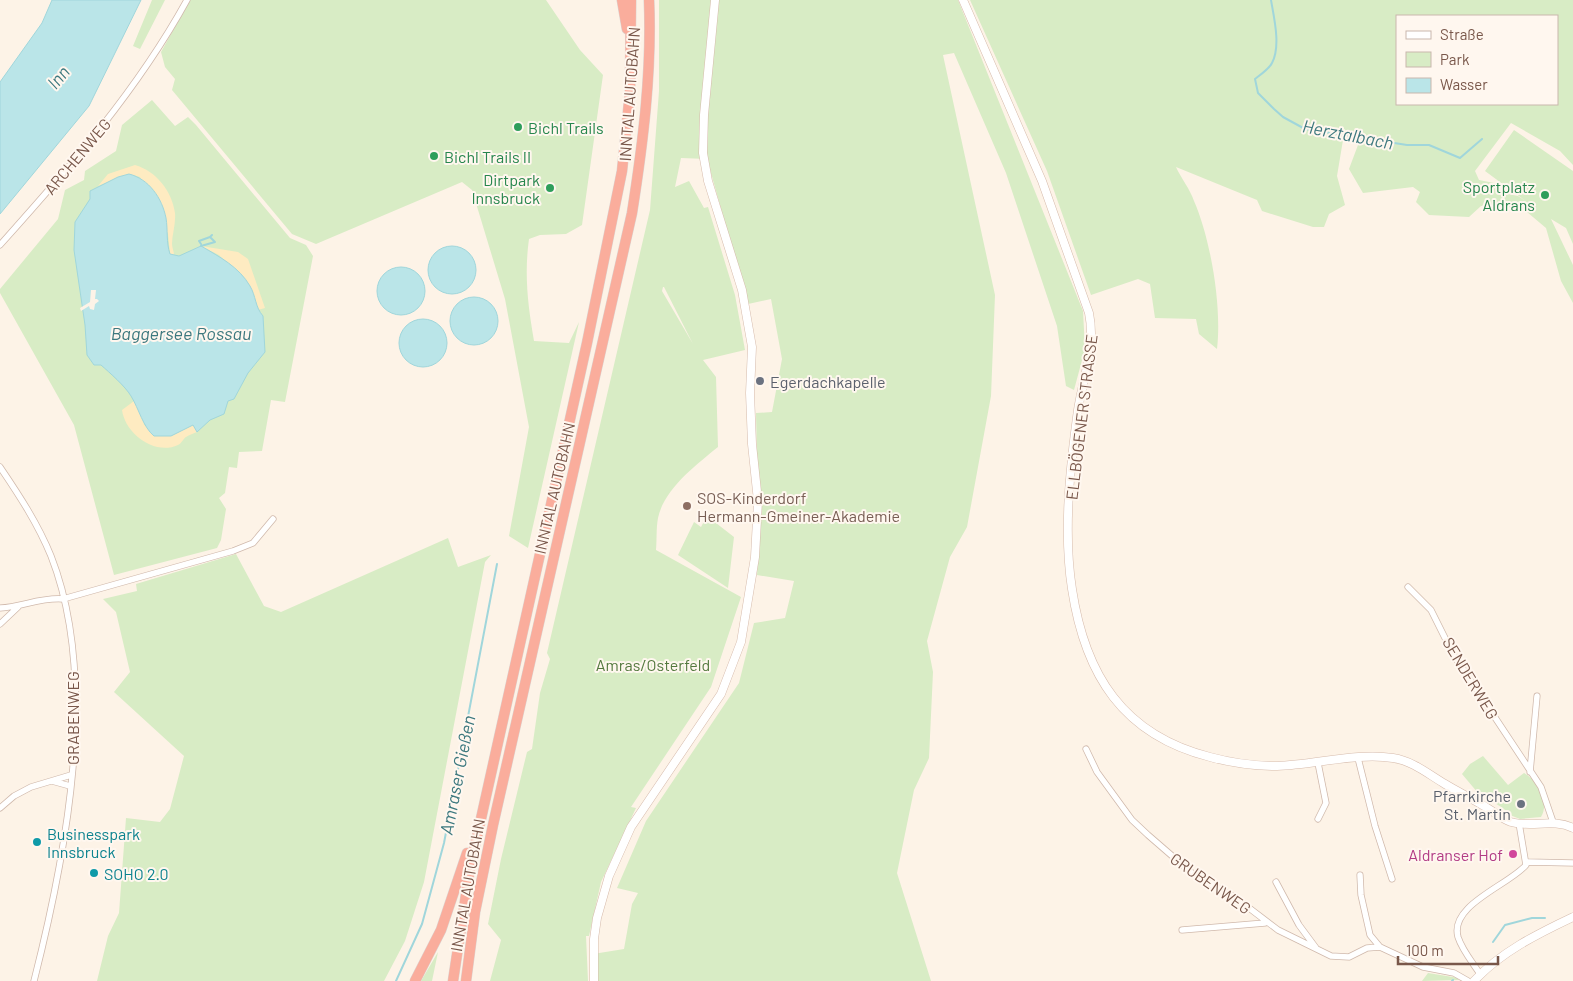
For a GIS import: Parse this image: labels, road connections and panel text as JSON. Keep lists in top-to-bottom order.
{
  "streets": {
    "highway": ["INNTAL AUTOBAHN"],
    "main road": ["ELLBÖGENER STRASSE"],
    "street": [
      "ARCHENWEG",
      "SENDERWEG",
      "GRABENWEG",
      "GRUBENWEG"
    ]
  },
  "water": [
    "Inn",
    "Herztalbach",
    "Baggersee Rossau",
    "Amraser Gießen"
  ],
  "parks": ["Amras/Osterfeld"],
  "places": [
    "Bichl Trails",
    "Bichl Trails II",
    "Dirtpark Innsbruck",
    "Sportplatz Aldrans",
    "Egerdachkapelle",
    "SOS-Kinderdorf Hermann-Gmeiner-Akademie",
    "Pfarrkirche St. Martin",
    "Businesspark Innsbruck",
    "Aldranser Hof",
    "SOHO 2.0"
  ],
  "legend": ["Straße", "Park", "Wasser"],
  "scale_bar": "100 m"
}
